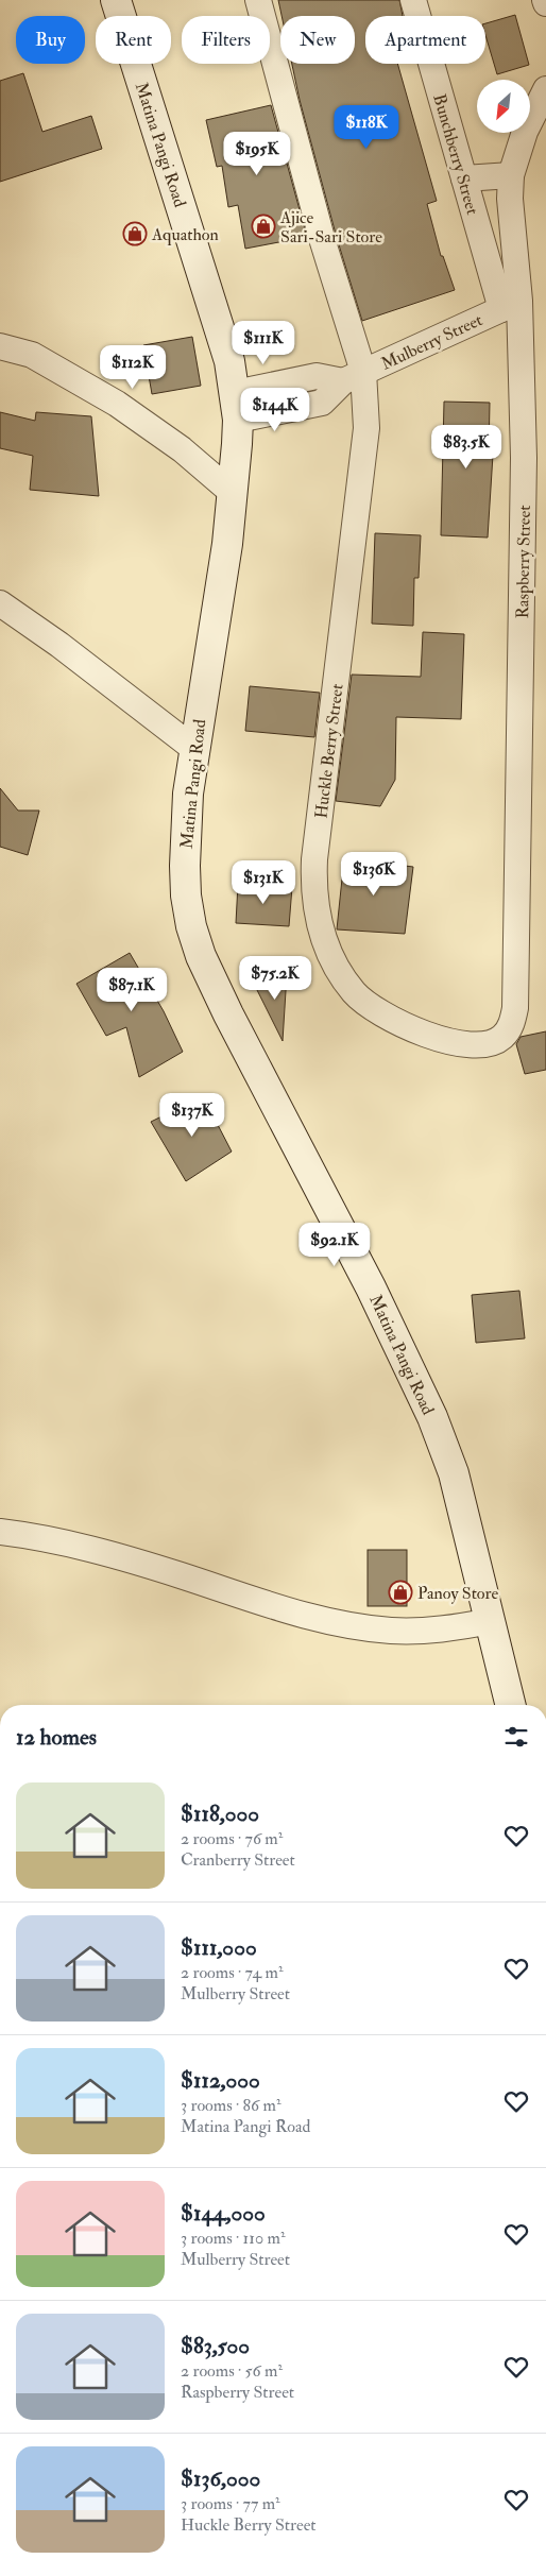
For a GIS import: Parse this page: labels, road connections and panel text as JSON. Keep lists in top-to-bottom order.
{
  "streets": {
    "street": [
      "Matina Pangi Road",
      "Bunchberry Street",
      "Mulberry Street",
      "Raspberry Street",
      "Huckle Berry Street"
    ]
  },
  "crossings": [
    ["Bunchberry Street", "Mulberry Street"],
    ["Bunchberry Street", "Raspberry Street"],
    ["Mulberry Street", "Raspberry Street"],
    ["Mulberry Street", "Huckle Berry Street"],
    ["Raspberry Street", "Huckle Berry Street"]
  ],
  "places": {
    "shop": ["Ajice Sari-Sari Store", "Aquathon", "Panoy Store"]
  },
  "north": "bottom left",
  "page": {
    "chip": [
      "Buy",
      "Rent",
      "Filters",
      "New",
      "Apartment"
    ],
    "price": [
      "$118K",
      "$195K",
      "$111K",
      "$112K",
      "$144K",
      "$83.5K",
      "$136K",
      "$131K",
      "$75.2K",
      "$87.1K",
      "$137K",
      "$92.1K"
    ],
    "heading": "12 homes",
    "list": [
      {
        "name": "$118,000",
        "note": "2 rooms · 76 m² · Cranberry Street"
      },
      {
        "name": "$111,000",
        "note": "2 rooms · 74 m² · Mulberry Street"
      },
      {
        "name": "$112,000",
        "note": "3 rooms · 86 m² · Matina Pangi Road"
      },
      {
        "name": "$144,000",
        "note": "3 rooms · 110 m² · Mulberry Street"
      },
      {
        "name": "$83,500",
        "note": "2 rooms · 56 m² · Raspberry Street"
      },
      {
        "name": "$136,000",
        "note": "3 rooms · 77 m² · Huckle Berry Street"
      }
    ]
  }
}
